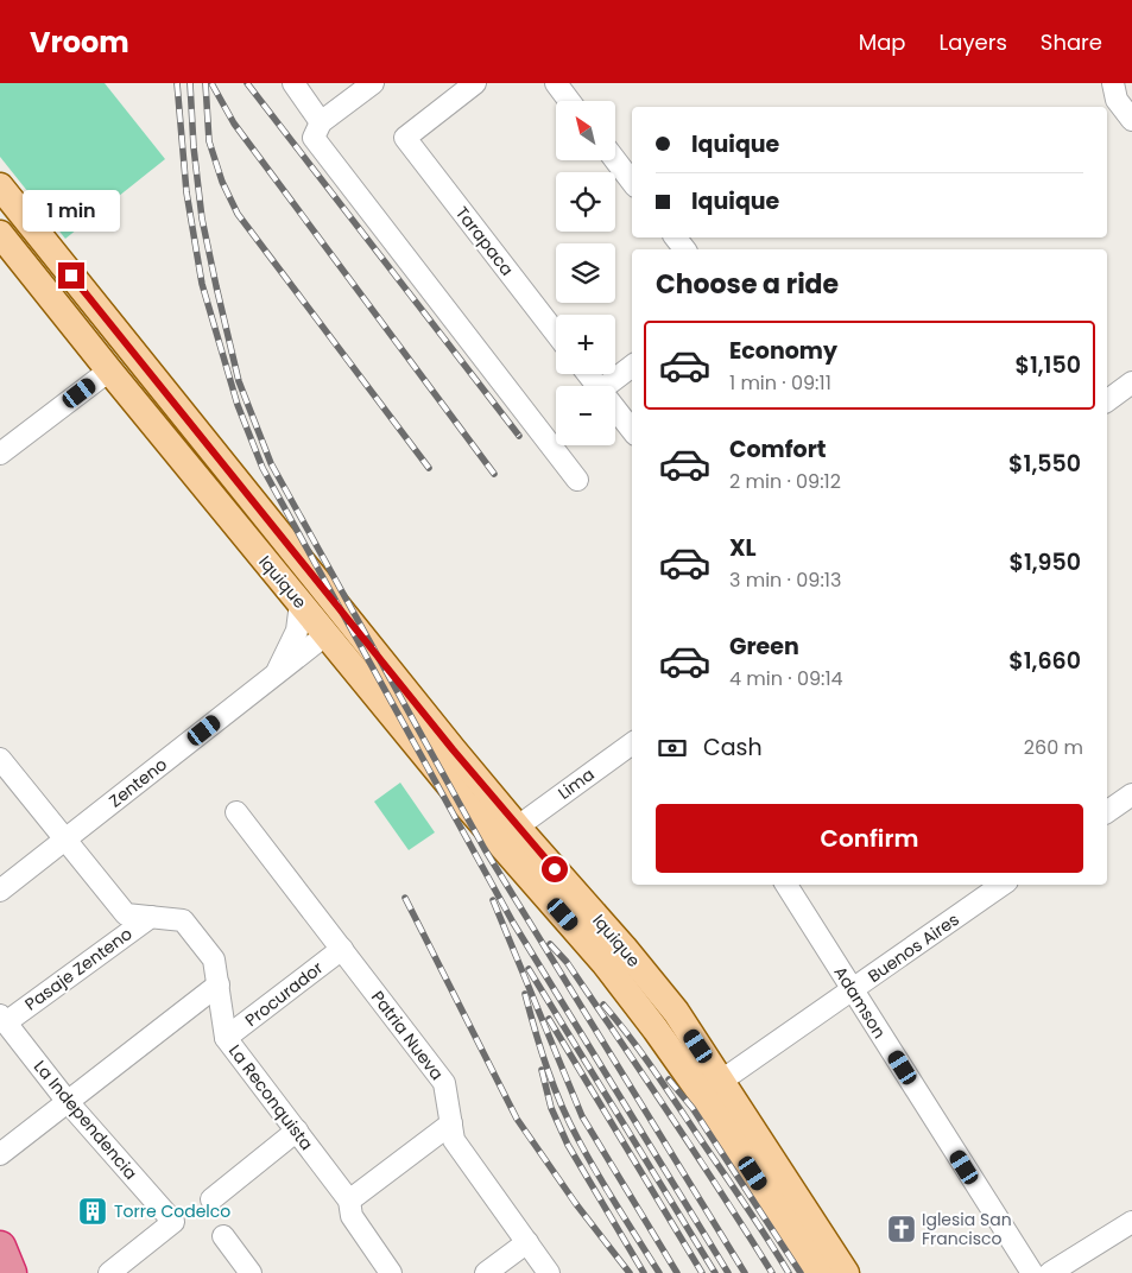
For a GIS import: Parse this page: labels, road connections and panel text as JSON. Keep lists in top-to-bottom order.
{
  "streets": {
    "main road": ["Iquique"],
    "street": [
      "Tarapaca",
      "Zenteno",
      "Lima",
      "Buenos Aires",
      "Pasaje Zenteno",
      "Procurador",
      "Adamson",
      "Patria Nueva",
      "La Reconquista",
      "La Independencia"
    ]
  },
  "crossings": [
    ["Iquique", "Zenteno"],
    ["Iquique", "Lima"],
    ["Iquique", "Buenos Aires"],
    ["Zenteno", "La Reconquista"],
    ["Buenos Aires", "Adamson"],
    ["Pasaje Zenteno", "La Reconquista"],
    ["Pasaje Zenteno", "La Independencia"],
    ["Procurador", "Patria Nueva"],
    ["Procurador", "La Reconquista"]
  ],
  "places": {
    "building": ["Torre Codelco"],
    "church": ["Iglesia San Francisco"]
  },
  "north": "top left",
  "page": {
    "header": "Vroom",
    "nav": ["Map", "Layers", "Share"],
    "map_buttons": ["+", "−"],
    "banner": ["Iquique", "Iquique"],
    "bubble": "1 min",
    "heading": "Choose a ride",
    "list": [
      {
        "name": "Economy",
        "note": "1 min · 09:11",
        "value": "$1,150"
      },
      {
        "name": "Comfort",
        "note": "2 min · 09:12",
        "value": "$1,550"
      },
      {
        "name": "XL",
        "note": "3 min · 09:13",
        "value": "$1,950"
      },
      {
        "name": "Green",
        "note": "4 min · 09:14",
        "value": "$1,660"
      }
    ],
    "pay": ["Cash", "260 m"],
    "buttons": "Confirm"
  }
}
